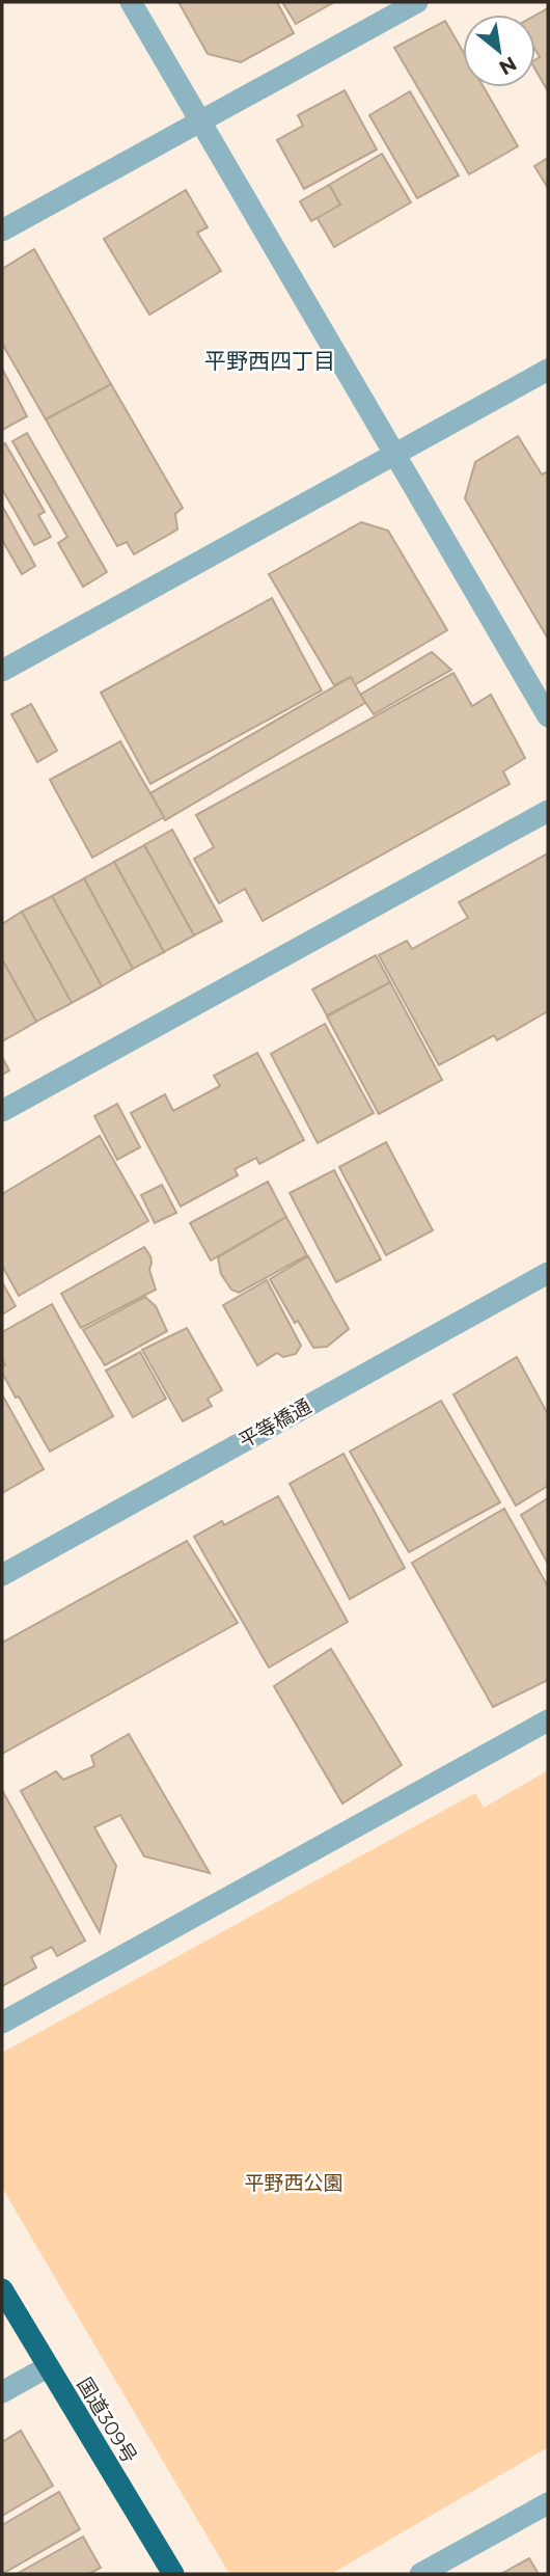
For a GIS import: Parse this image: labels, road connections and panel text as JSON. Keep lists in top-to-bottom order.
{
  "streets": {
    "highway": ["国道309号"],
    "street": ["平等橋通"]
  },
  "districts": ["平野西四丁目"],
  "parks": ["平野西公園"],
  "north": "bottom right"
}
